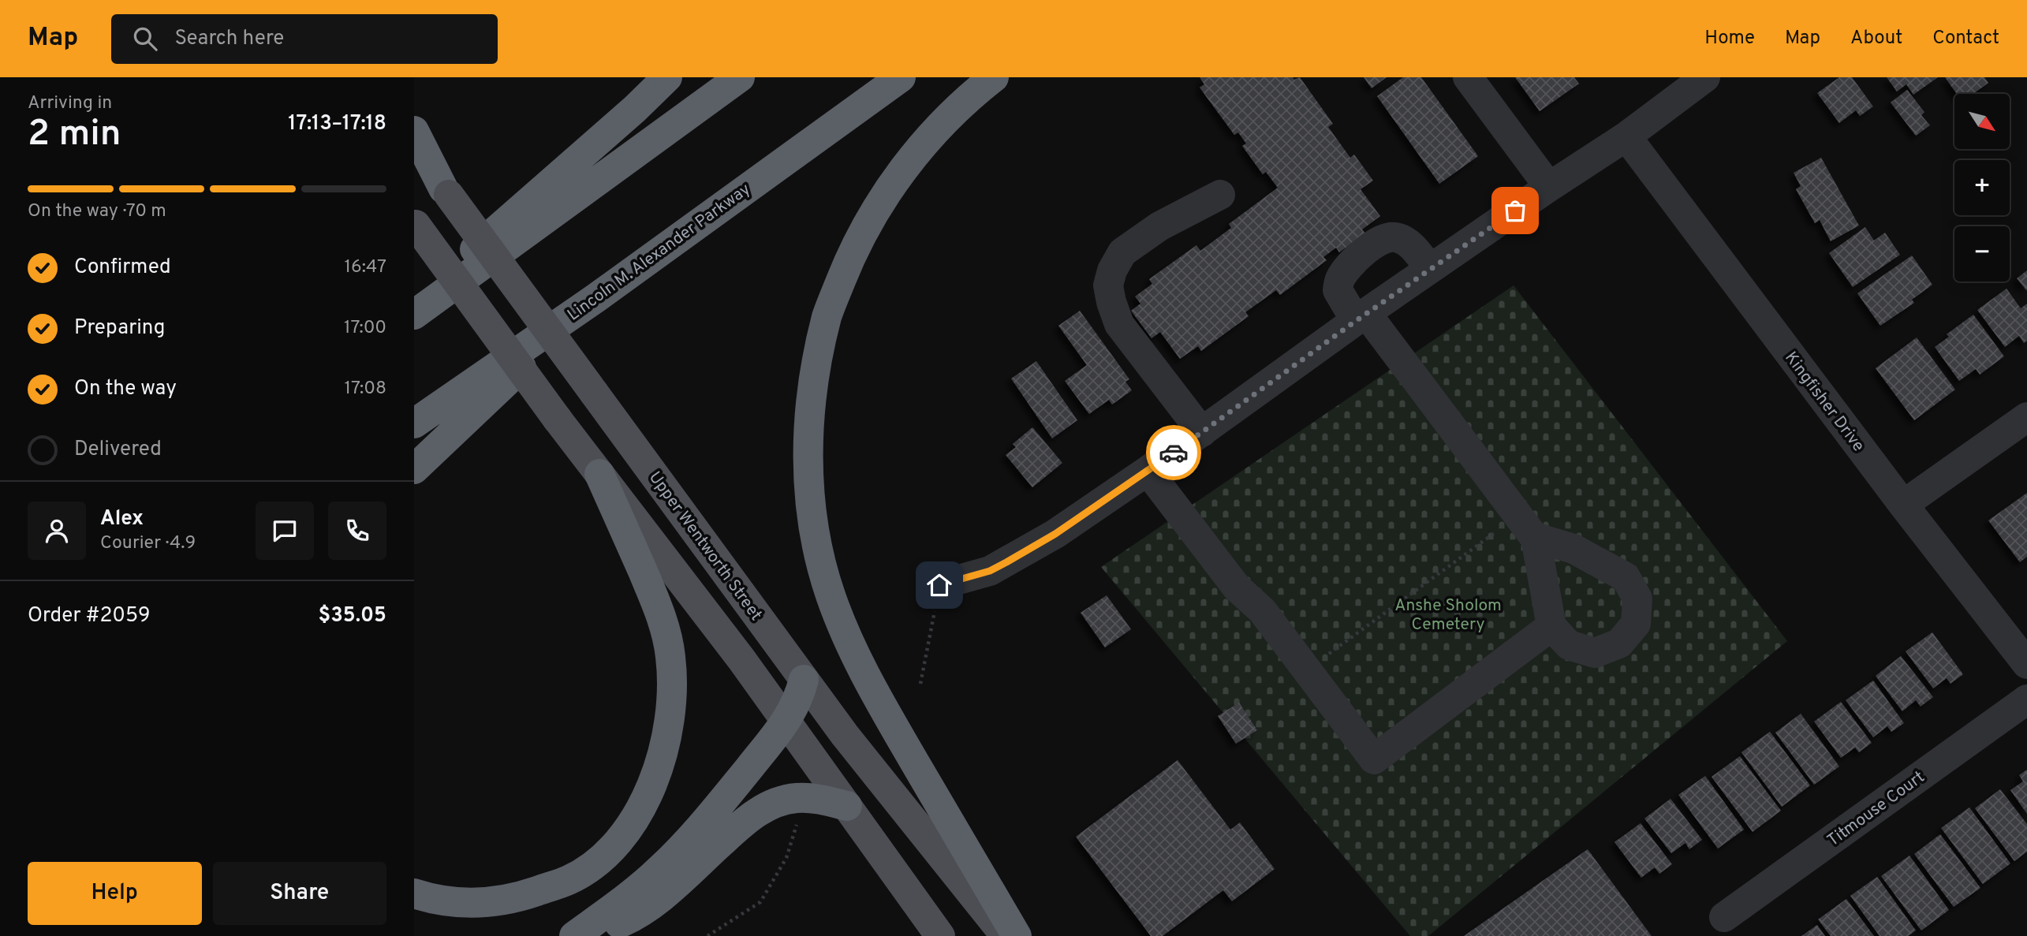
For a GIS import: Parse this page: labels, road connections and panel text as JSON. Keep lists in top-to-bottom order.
{
  "streets": {
    "highway": ["Lincoln M. Alexander Parkway"],
    "main road": ["Upper Wentworth Street"],
    "street": ["Kingfisher Drive", "Titmouse Court"]
  },
  "parks": ["Anshe Sholom Cemetery"],
  "north": "bottom right",
  "page": {
    "header": "Map",
    "search": "Search here",
    "nav": [
      "Home",
      "Map",
      "About",
      "Contact"
    ],
    "heading": ["2 min", "Arriving in", "17:13–17:18"],
    "panel": [
      "Alex",
      "Courier · 4.9",
      "Order #2059",
      "$35.05"
    ],
    "map_buttons": ["+", "−"],
    "bar": "On the way · 70 m",
    "list": [
      ["Confirmed", "16:47"],
      ["Preparing", "17:00"],
      ["On the way", "17:08"],
      "Delivered"
    ],
    "buttons": ["Help", "Share"]
  }
}
